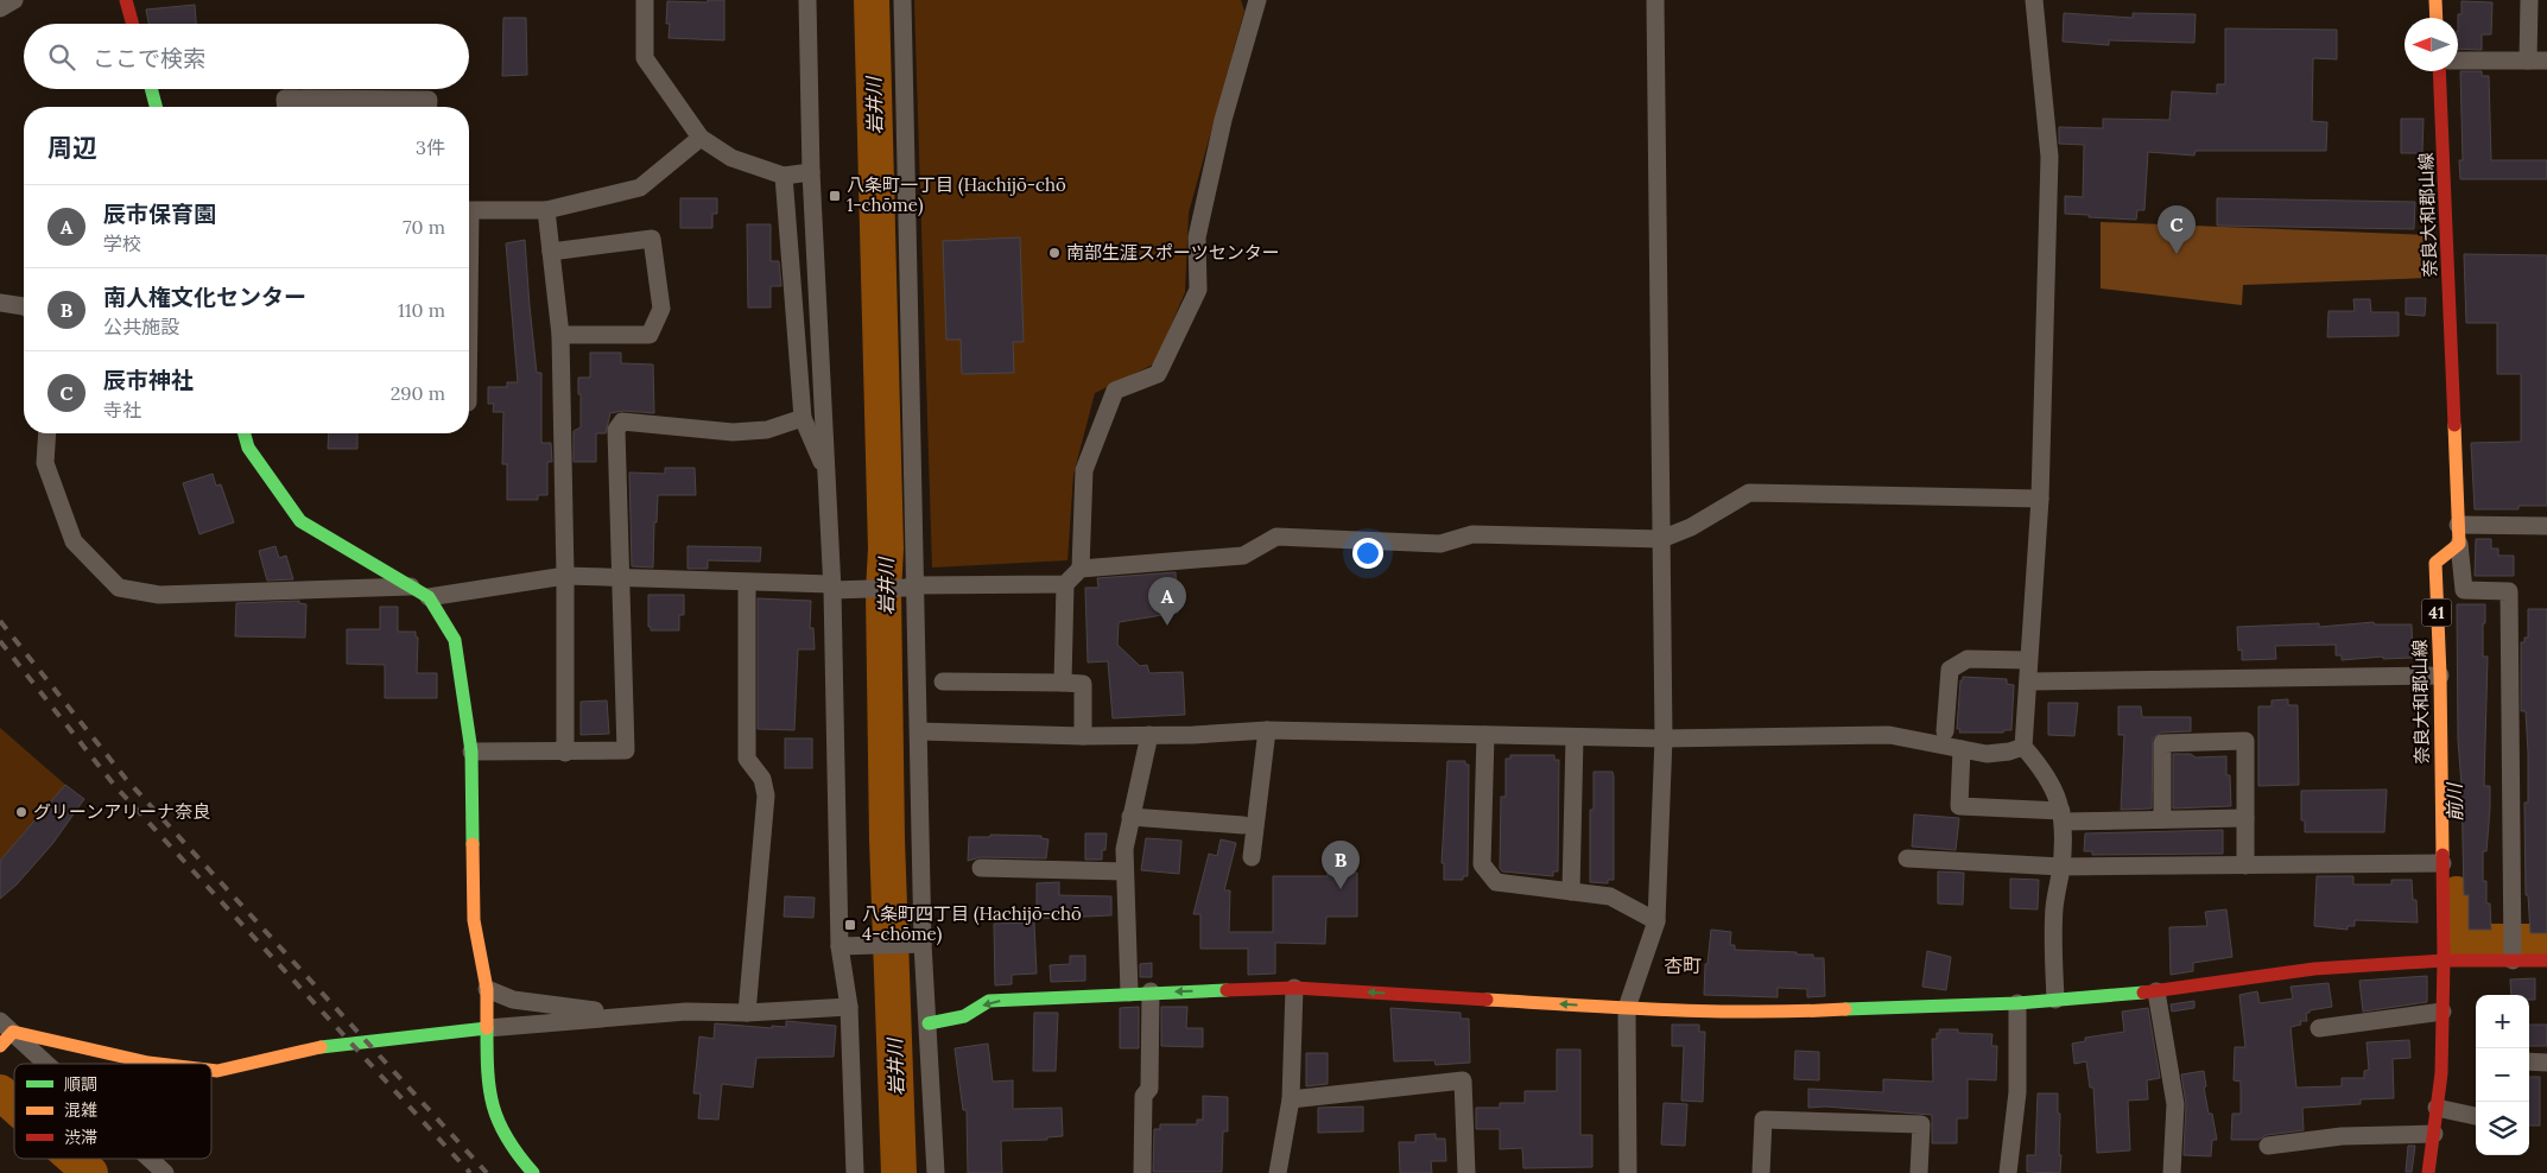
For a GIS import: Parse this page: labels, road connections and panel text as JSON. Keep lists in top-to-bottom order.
{
  "streets": {
    "street": ["奈良大和郡山線", "41"]
  },
  "districts": ["杏町"],
  "water": ["岩井川", "前川"],
  "places": {
    "transit": ["八条町一丁目 (Hachijō-chō 1-chōme)", "八条町四丁目 (Hachijō-chō 4-chōme)"],
    "other": ["南部生涯スポーツセンター", "グリーンアリーナ奈良"]
  },
  "legend": ["順調", "混雑", "渋滞"],
  "north": "left",
  "page": {
    "search": "ここで検索",
    "heading": ["周辺", "3件"],
    "list": [
      {
        "mark": "A",
        "name": "辰市保育園",
        "note": "学校",
        "value": "70 m"
      },
      {
        "mark": "B",
        "name": "南人権文化センター",
        "note": "公共施設",
        "value": "110 m"
      },
      {
        "mark": "C",
        "name": "辰市神社",
        "note": "寺社",
        "value": "290 m"
      }
    ],
    "pins": ["C", "A", "B"],
    "map_buttons": ["+", "−"]
  }
}
